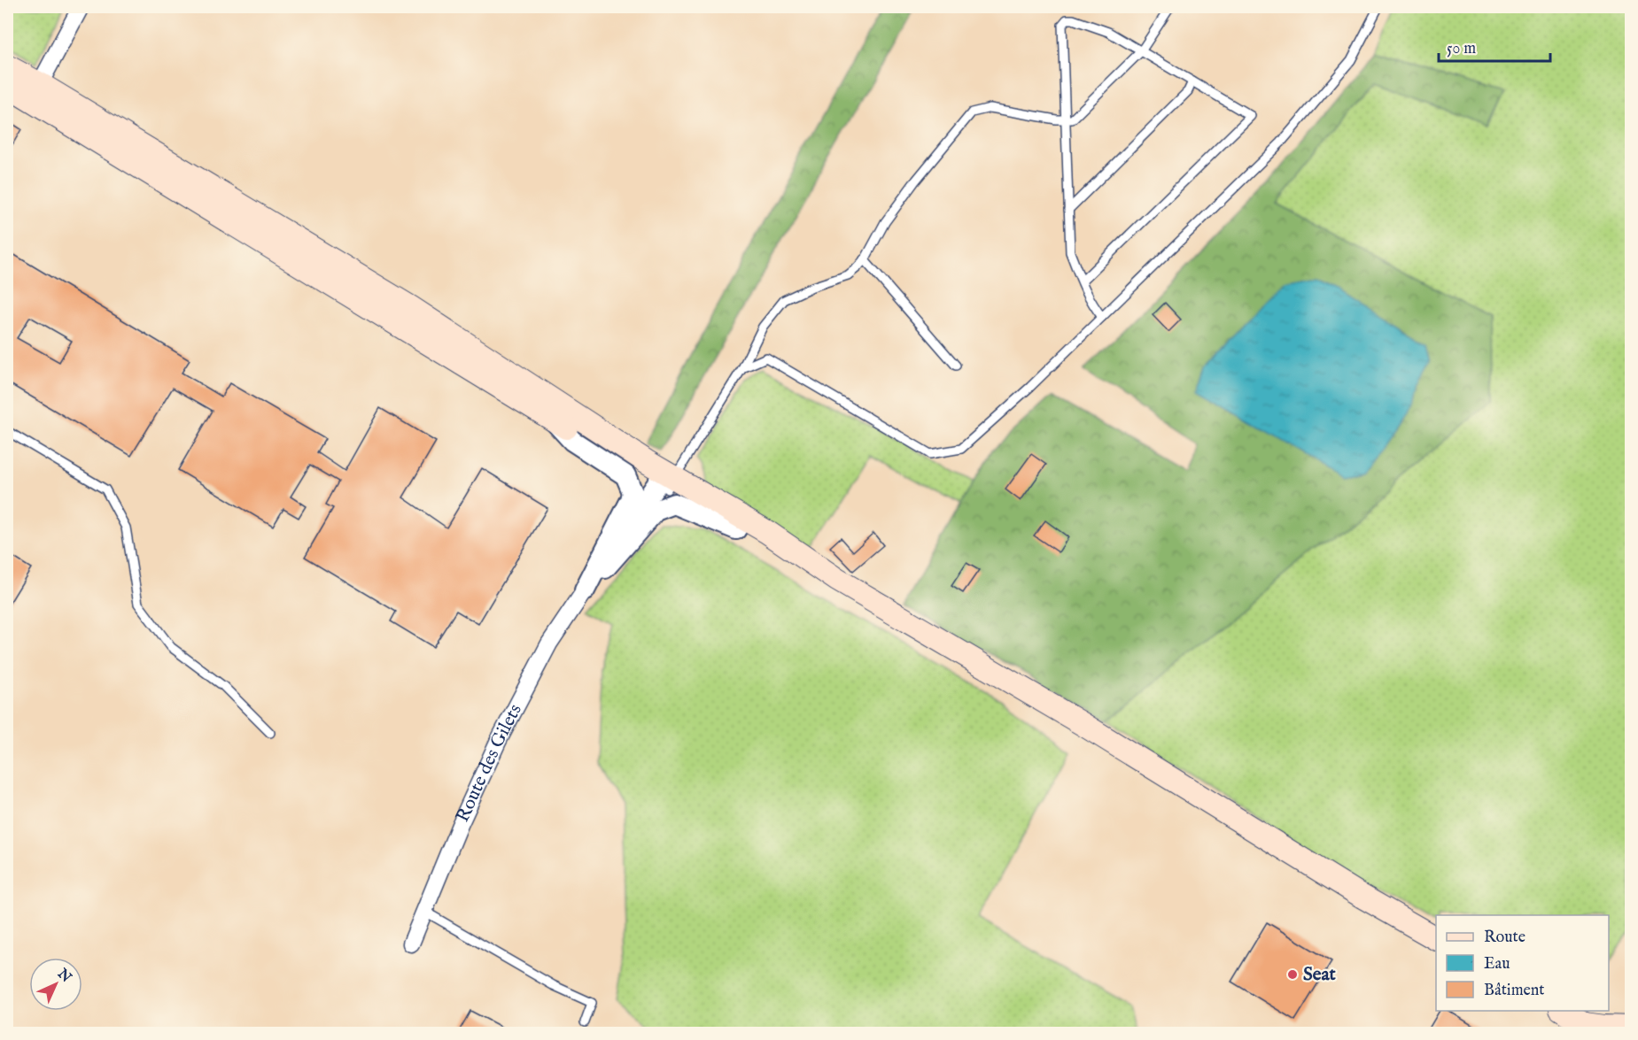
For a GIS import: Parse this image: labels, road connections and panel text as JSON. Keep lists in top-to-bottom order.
{
  "streets": {
    "street": ["Route des Gilets"]
  },
  "places": ["Seat"],
  "legend": ["Route", "Eau", "Bâtiment"],
  "scale_bar": "50 m",
  "north": "top right"
}
